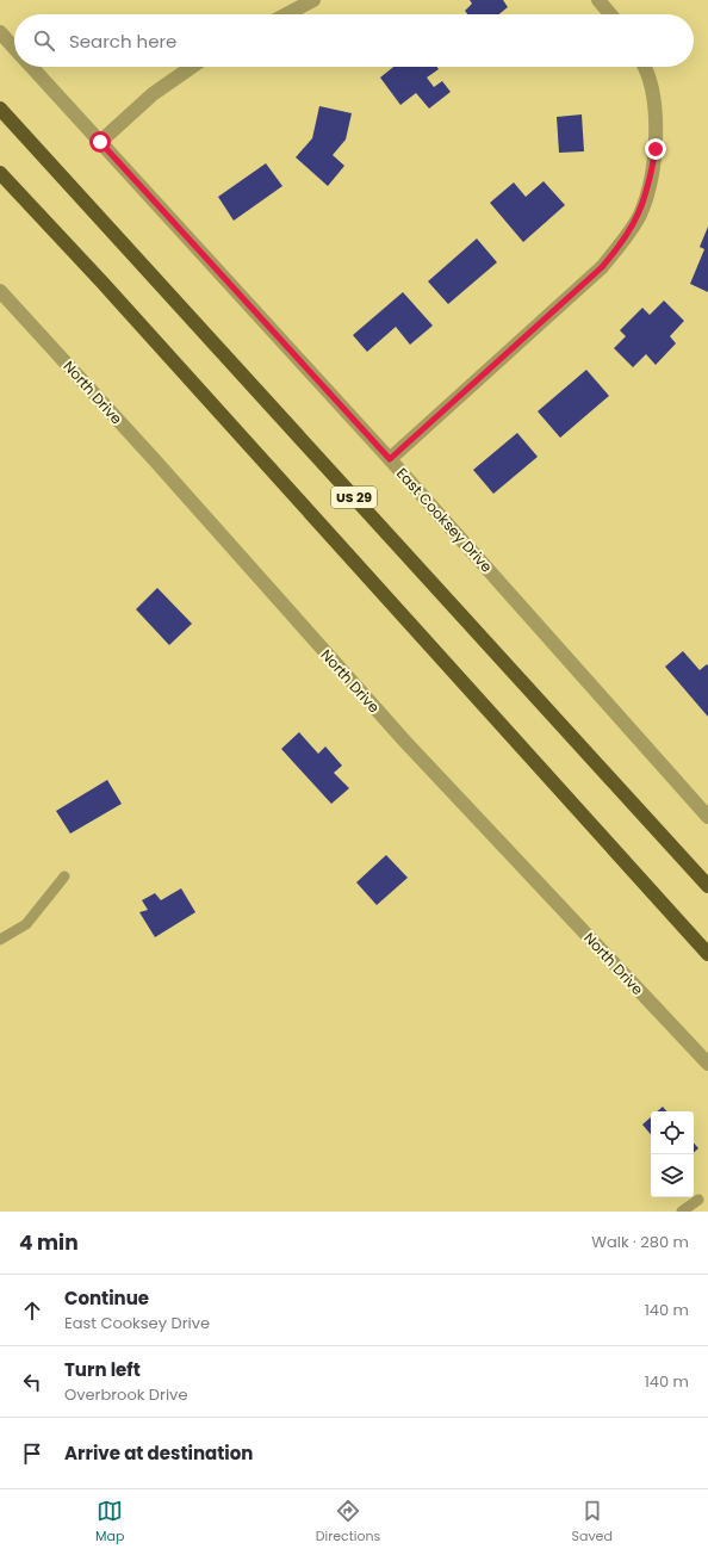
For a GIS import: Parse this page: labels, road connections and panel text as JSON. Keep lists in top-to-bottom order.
{
  "streets": {
    "highway": ["US 29"],
    "street": ["North Drive", "East Cooksey Drive"]
  },
  "page": {
    "search": "Search here",
    "heading": ["4 min", "Walk · 280 m"],
    "list": [
      ["Continue", "East Cooksey Drive", "140 m"],
      ["Turn left", "Overbrook Drive", "140 m"],
      "Arrive at destination"
    ],
    "nav": ["Map", "Directions", "Saved"]
  }
}
